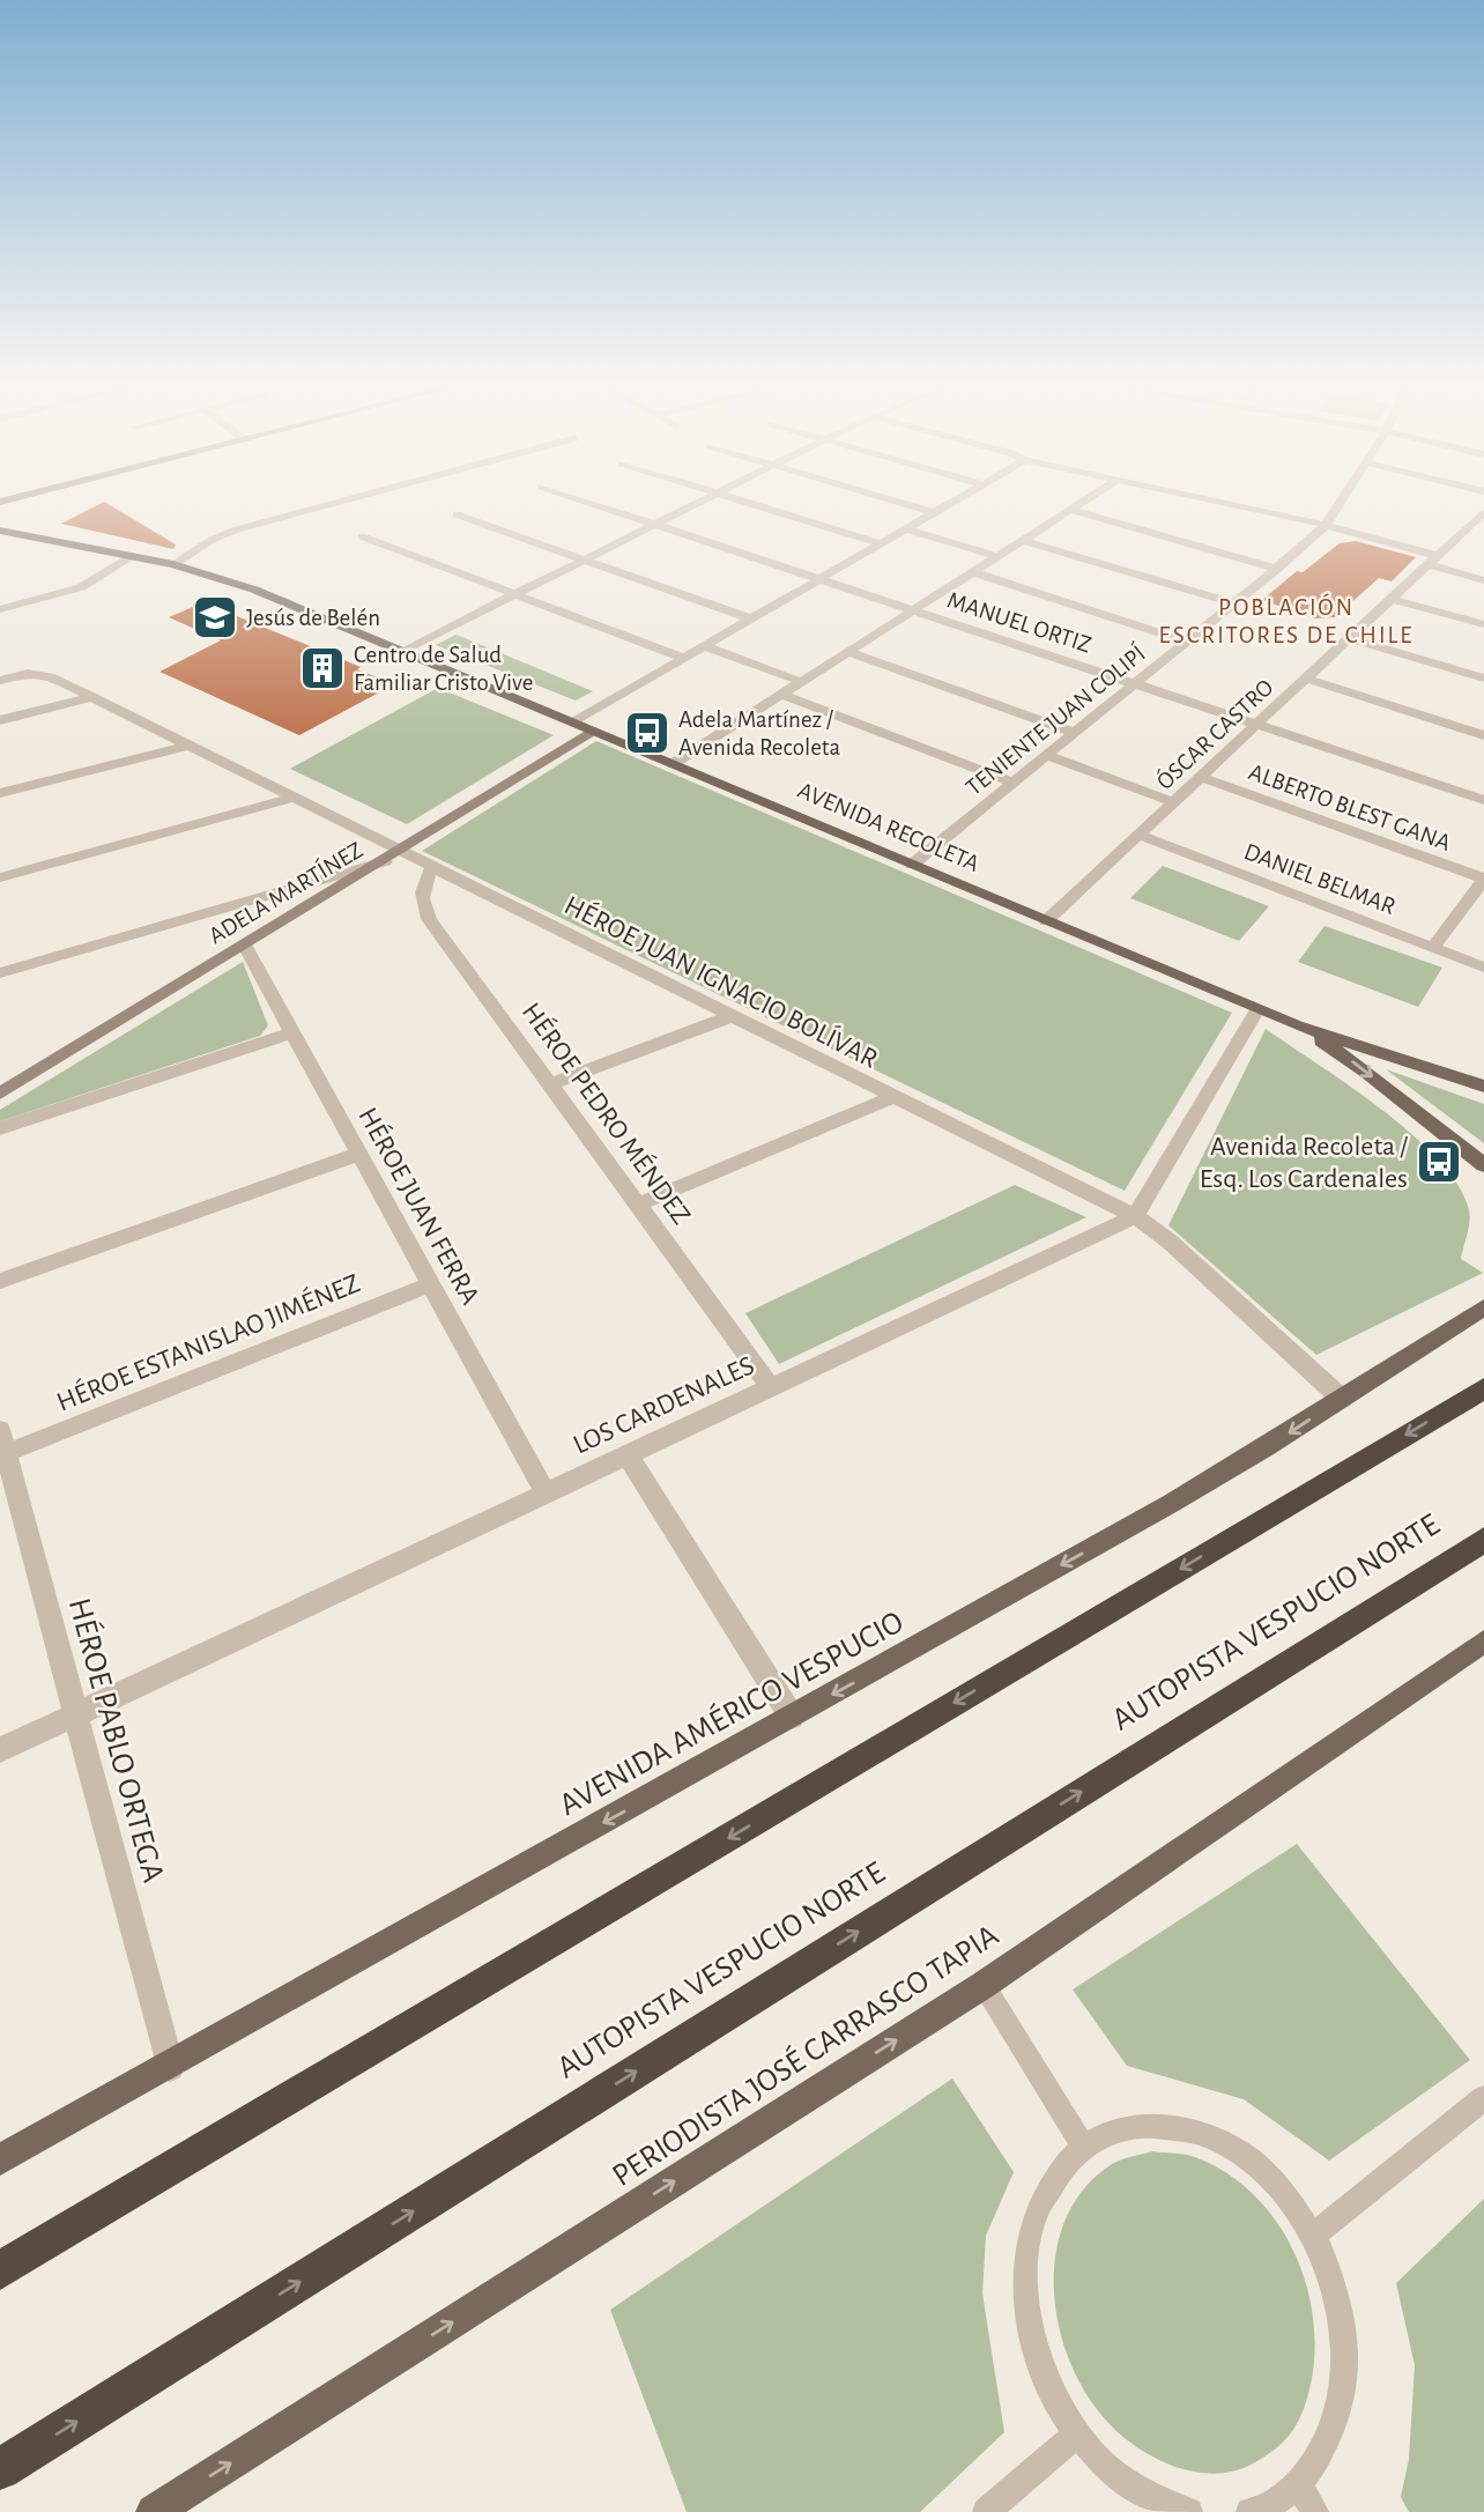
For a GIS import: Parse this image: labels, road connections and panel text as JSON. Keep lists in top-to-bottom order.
{
  "streets": {
    "highway": ["AUTOPISTA VESPUCIO NORTE"],
    "main road": ["AVENIDA RECOLETA", "AVENIDA AMÉRICO VESPUCIO", "PERIODISTA JOSÉ CARRASCO TAPIA"],
    "street": [
      "MANUEL ORTIZ",
      "TENIENTE JUAN COLIPÍ",
      "ÓSCAR CASTRO",
      "ALBERTO BLEST GANA",
      "DANIEL BELMAR",
      "ADELA MARTÍNEZ",
      "HÉROE JUAN IGNACIO BOLÍVAR",
      "HÉROE PEDRO MÉNDEZ",
      "HÉROE JUAN FERRA",
      "HÉROE ESTANISLAO JIMÉNEZ",
      "LOS CARDENALES",
      "HÉROE PABLO ORTEGA"
    ]
  },
  "crossings": [
    ["MANUEL ORTIZ", "TENIENTE JUAN COLIPÍ"],
    ["MANUEL ORTIZ", "ÓSCAR CASTRO"],
    ["TENIENTE JUAN COLIPÍ", "AVENIDA RECOLETA"],
    ["ÓSCAR CASTRO", "ALBERTO BLEST GANA"],
    ["ÓSCAR CASTRO", "AVENIDA RECOLETA"],
    ["ÓSCAR CASTRO", "DANIEL BELMAR"],
    ["AVENIDA RECOLETA", "ADELA MARTÍNEZ"],
    ["ADELA MARTÍNEZ", "HÉROE JUAN IGNACIO BOLÍVAR"],
    ["ADELA MARTÍNEZ", "HÉROE JUAN FERRA"],
    ["HÉROE JUAN IGNACIO BOLÍVAR", "HÉROE PEDRO MÉNDEZ"],
    ["HÉROE JUAN IGNACIO BOLÍVAR", "LOS CARDENALES"],
    ["HÉROE JUAN IGNACIO BOLÍVAR", "AVENIDA AMÉRICO VESPUCIO"],
    ["HÉROE PEDRO MÉNDEZ", "LOS CARDENALES"],
    ["HÉROE JUAN FERRA", "HÉROE ESTANISLAO JIMÉNEZ"],
    ["HÉROE JUAN FERRA", "LOS CARDENALES"],
    ["HÉROE ESTANISLAO JIMÉNEZ", "HÉROE PABLO ORTEGA"],
    ["LOS CARDENALES", "HÉROE PABLO ORTEGA"],
    ["AVENIDA AMÉRICO VESPUCIO", "HÉROE PABLO ORTEGA"]
  ],
  "one_way": ["AVENIDA AMÉRICO VESPUCIO", "PERIODISTA JOSÉ CARRASCO TAPIA"],
  "districts": ["POBLACIÓN ESCRITORES DE CHILE"],
  "places": {
    "school or university": ["Jesús de Belén"],
    "building": ["Centro de Salud Familiar Cristo Vive"],
    "bus stop": ["Adela Martínez / Avenida Recoleta", "Avenida Recoleta / Esq. Los Cardenales"]
  }
}
